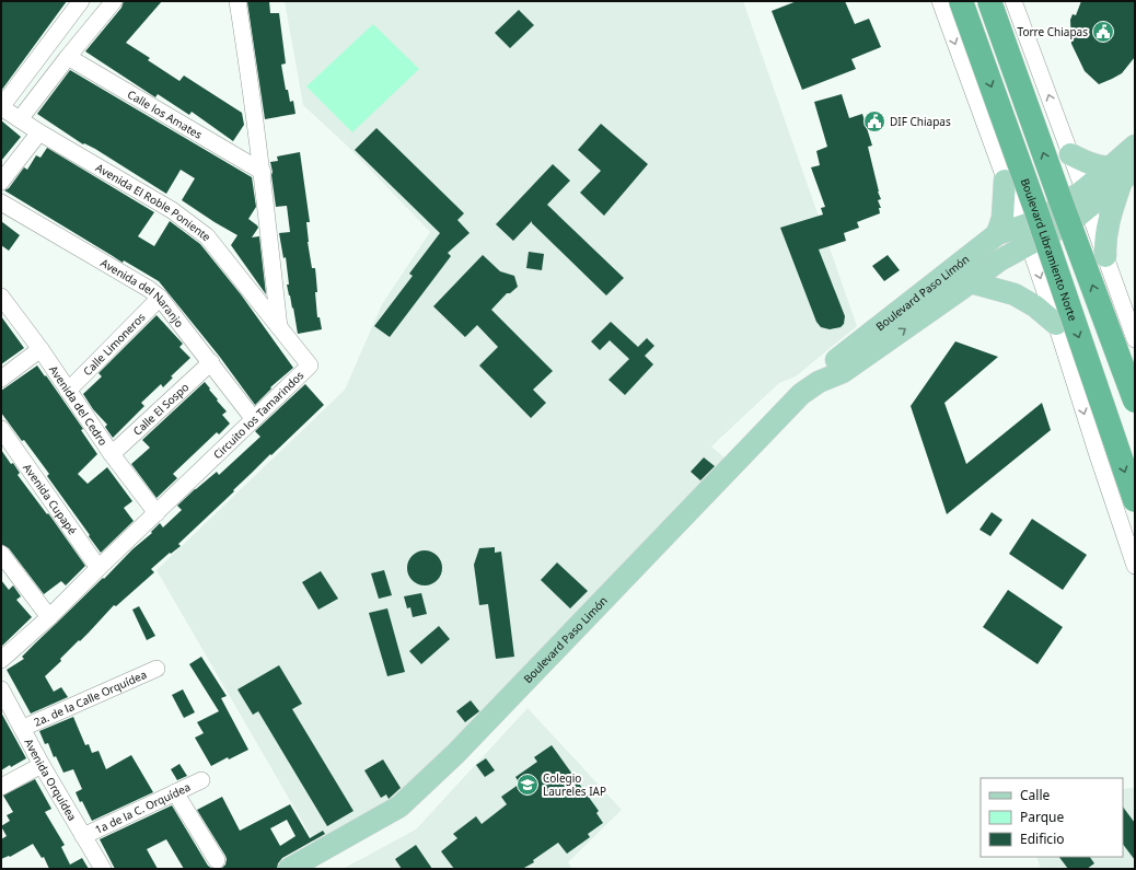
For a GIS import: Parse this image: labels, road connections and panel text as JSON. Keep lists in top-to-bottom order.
{
  "streets": {
    "highway": ["Boulevard Libramiento Norte"],
    "main road": ["Boulevard Paso Limón"],
    "street": [
      "Calle los Amates",
      "Avenida El Roble Poniente",
      "Avenida del Naranjo",
      "Calle Limoneros",
      "Avenida del Cedro",
      "Calle El Sospo",
      "Circuito los Tamarindos",
      "Avenida Cupapé",
      "2a. de la Calle Orquídea",
      "Avenida Orquídea",
      "1a de la C. Orquídea"
    ]
  },
  "crossings": [
    ["Avenida El Roble Poniente", "Circuito los Tamarindos"],
    ["Avenida del Naranjo", "Calle Limoneros"],
    ["Avenida del Naranjo", "Calle El Sospo"],
    ["Avenida del Naranjo", "Circuito los Tamarindos"],
    ["Calle Limoneros", "Avenida del Cedro"],
    ["Avenida del Cedro", "Calle El Sospo"],
    ["Avenida del Cedro", "Circuito los Tamarindos"],
    ["Circuito los Tamarindos", "Avenida Cupapé"],
    ["2a. de la Calle Orquídea", "Avenida Orquídea"],
    ["Avenida Orquídea", "1a de la C. Orquídea"]
  ],
  "places": {
    "public building": ["Torre Chiapas", "DIF Chiapas"],
    "school or university": ["Colegio Laureles IAP"]
  },
  "legend": ["Calle", "Parque", "Edificio"]
}
